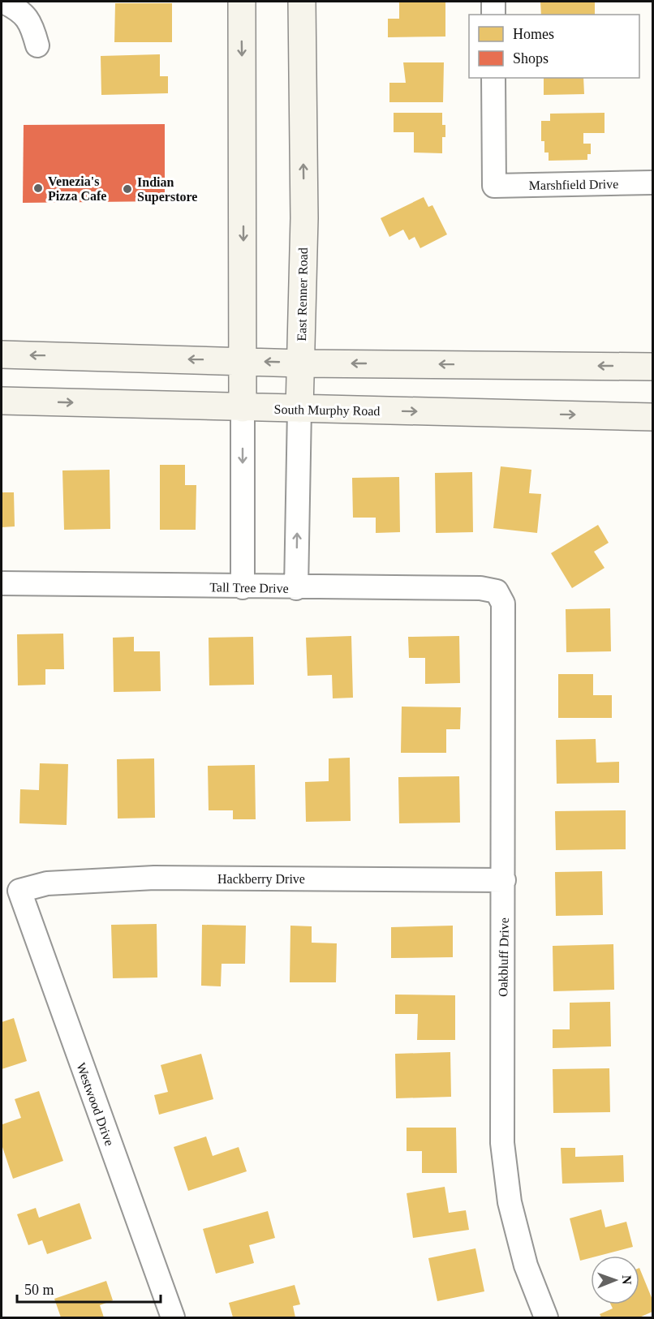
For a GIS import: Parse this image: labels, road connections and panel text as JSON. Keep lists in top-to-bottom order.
{
  "streets": {
    "main road": ["East Renner Road", "South Murphy Road"],
    "street": [
      "Marshfield Drive",
      "Tall Tree Drive",
      "Hackberry Drive",
      "Oakbluff Drive",
      "Westwood Drive"
    ]
  },
  "crossings": [
    ["East Renner Road", "South Murphy Road"],
    ["East Renner Road", "Tall Tree Drive"],
    ["Tall Tree Drive", "Oakbluff Drive"],
    ["Hackberry Drive", "Oakbluff Drive"],
    ["Hackberry Drive", "Westwood Drive"]
  ],
  "places": ["Venezia's Pizza Cafe", "Indian Superstore"],
  "legend": ["Homes", "Shops"],
  "scale_bar": "50 m",
  "north": "right"
}
